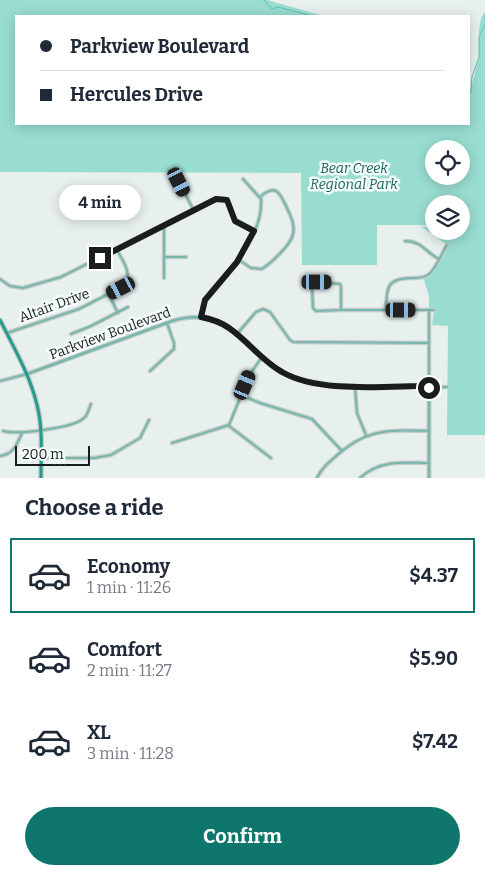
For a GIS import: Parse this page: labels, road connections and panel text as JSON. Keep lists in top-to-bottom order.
{
  "streets": {
    "street": ["Altair Drive", "Parkview Boulevard"]
  },
  "parks": ["Bear Creek Regional Park"],
  "scale_bar": "200 m",
  "page": {
    "banner": ["Parkview Boulevard", "Hercules Drive"],
    "bubble": "4 min",
    "scale": "200 m",
    "heading": "Choose a ride",
    "list": [
      {
        "name": "Economy",
        "note": "1 min · 11:26",
        "value": "$4.37"
      },
      {
        "name": "Comfort",
        "note": "2 min · 11:27",
        "value": "$5.90"
      },
      {
        "name": "XL",
        "note": "3 min · 11:28",
        "value": "$7.42"
      }
    ],
    "buttons": "Confirm"
  }
}
